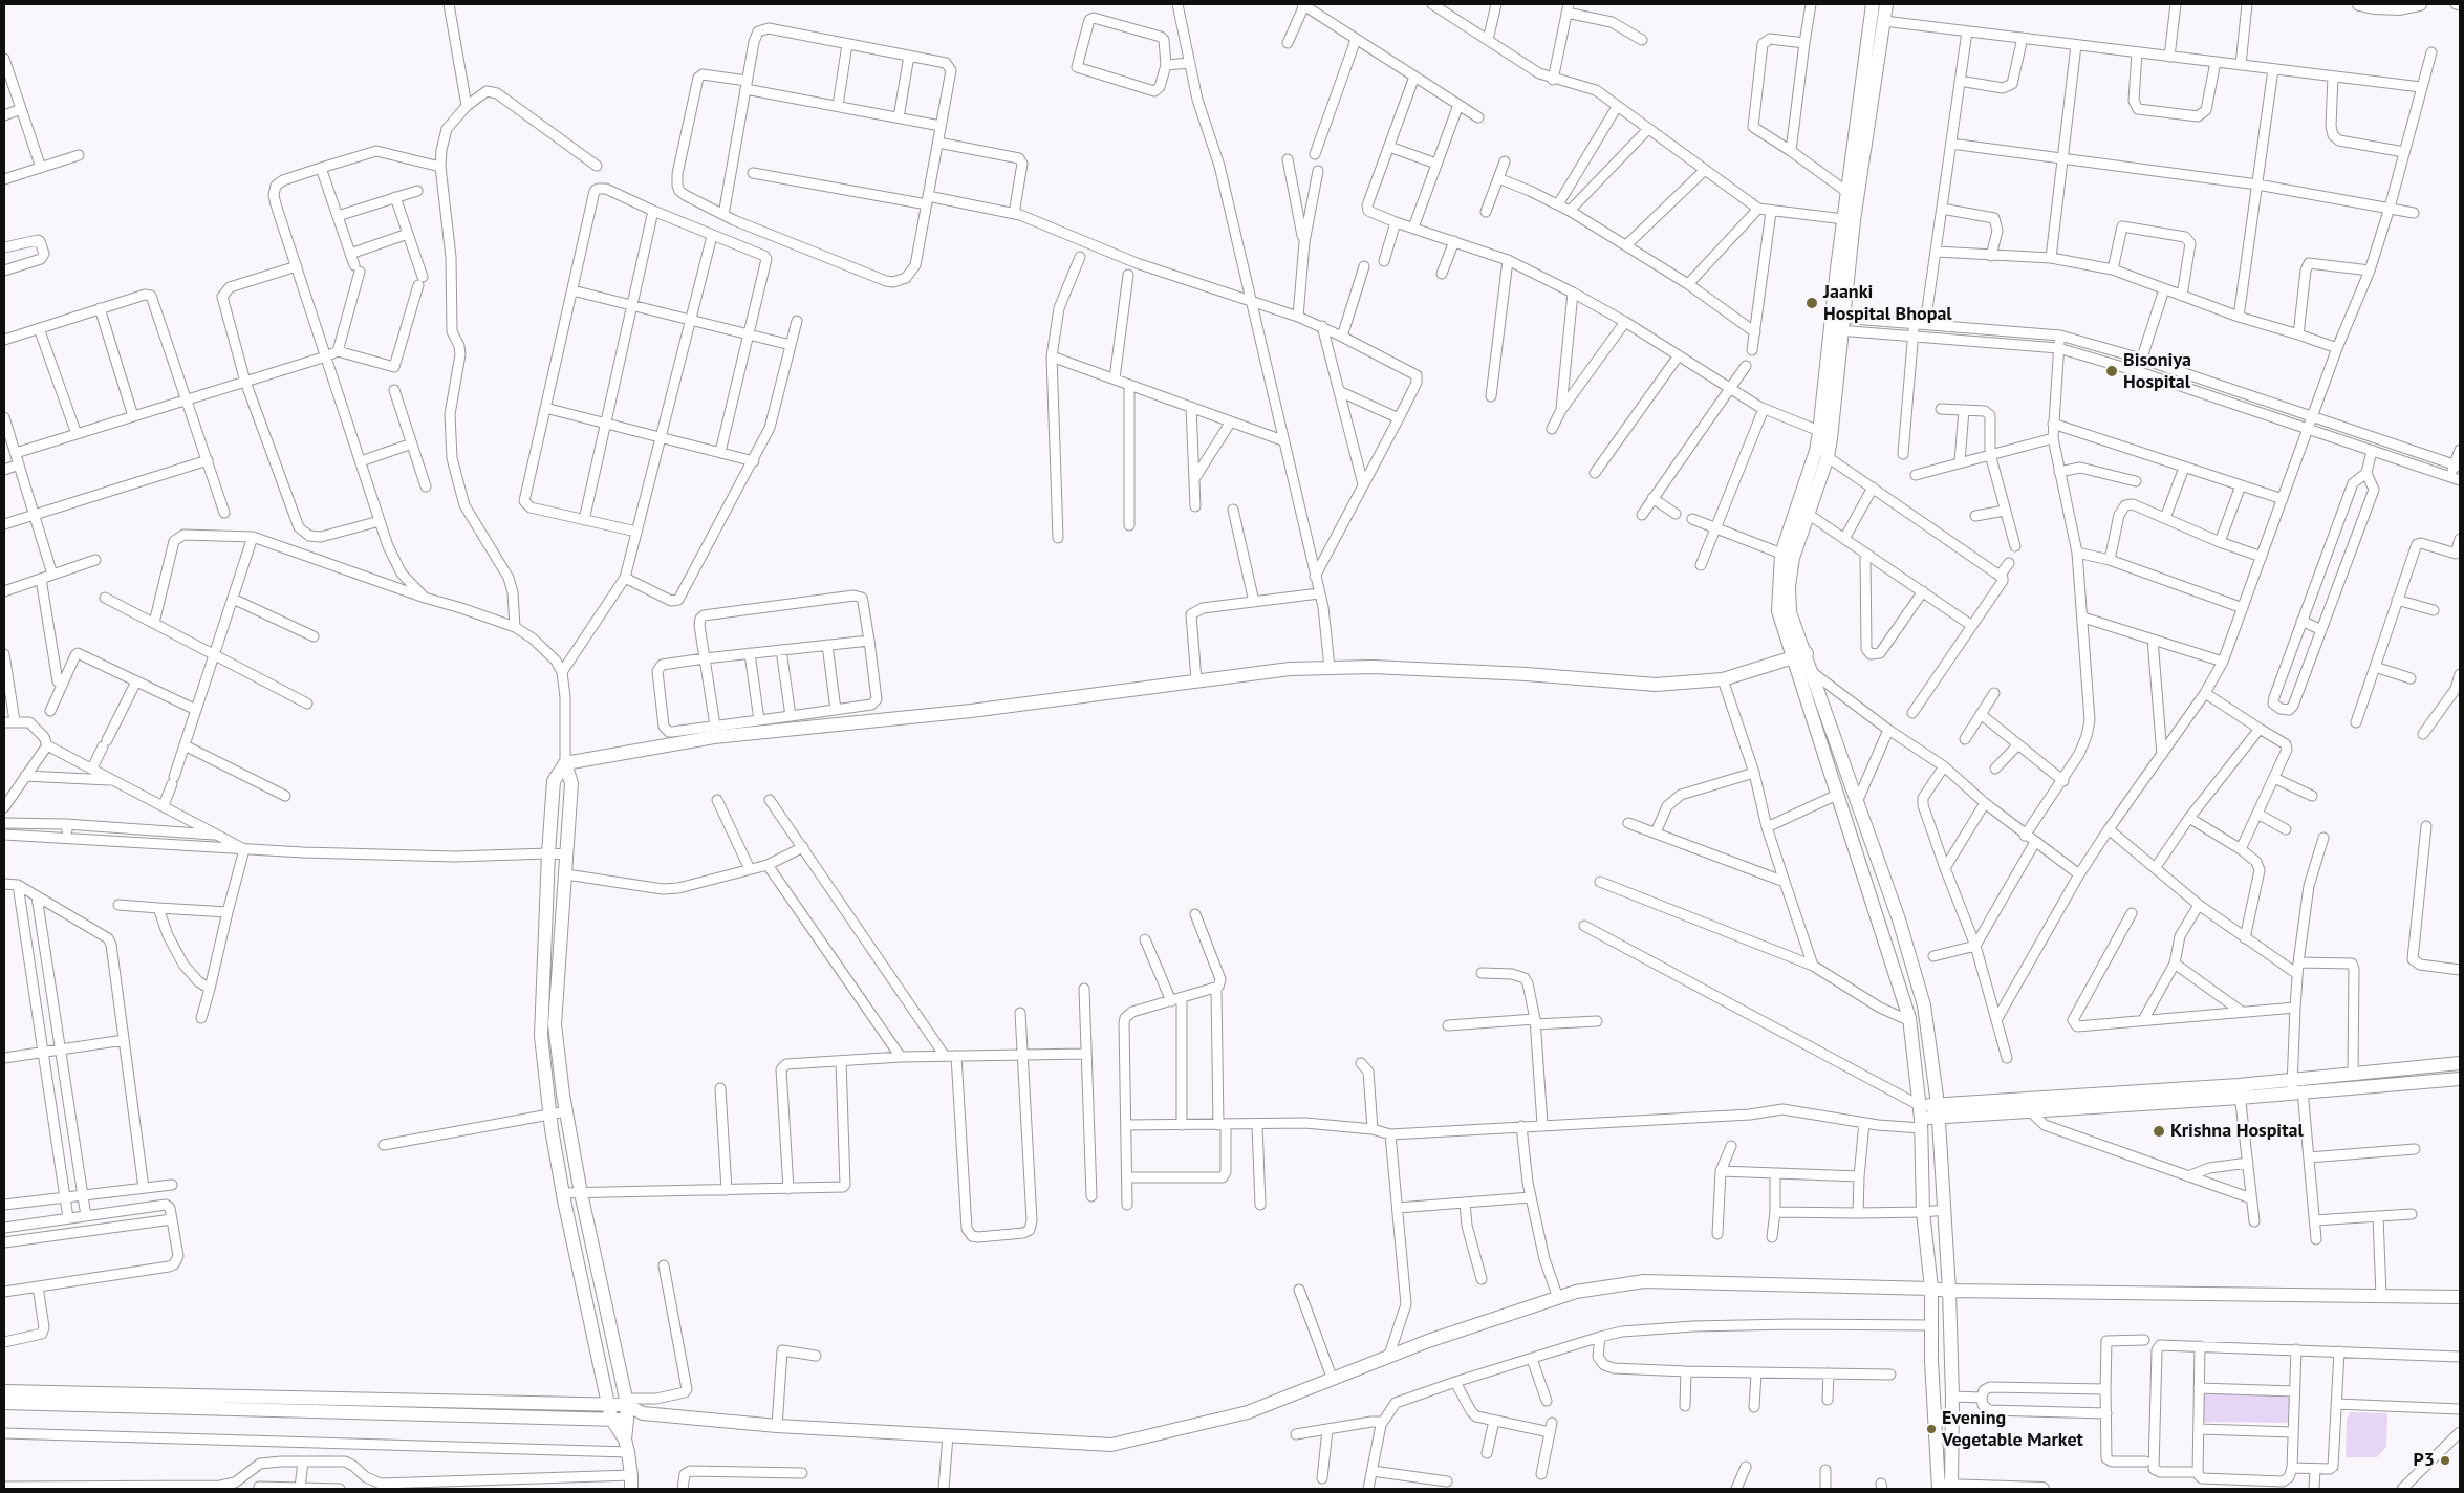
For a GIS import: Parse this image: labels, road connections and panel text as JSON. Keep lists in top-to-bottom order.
{
  "places": [
    "Jaanki Hospital Bhopal",
    "Bisoniya Hospital",
    "Krishna Hospital",
    "Evening Vegetable Market",
    "P3"
  ]
}
